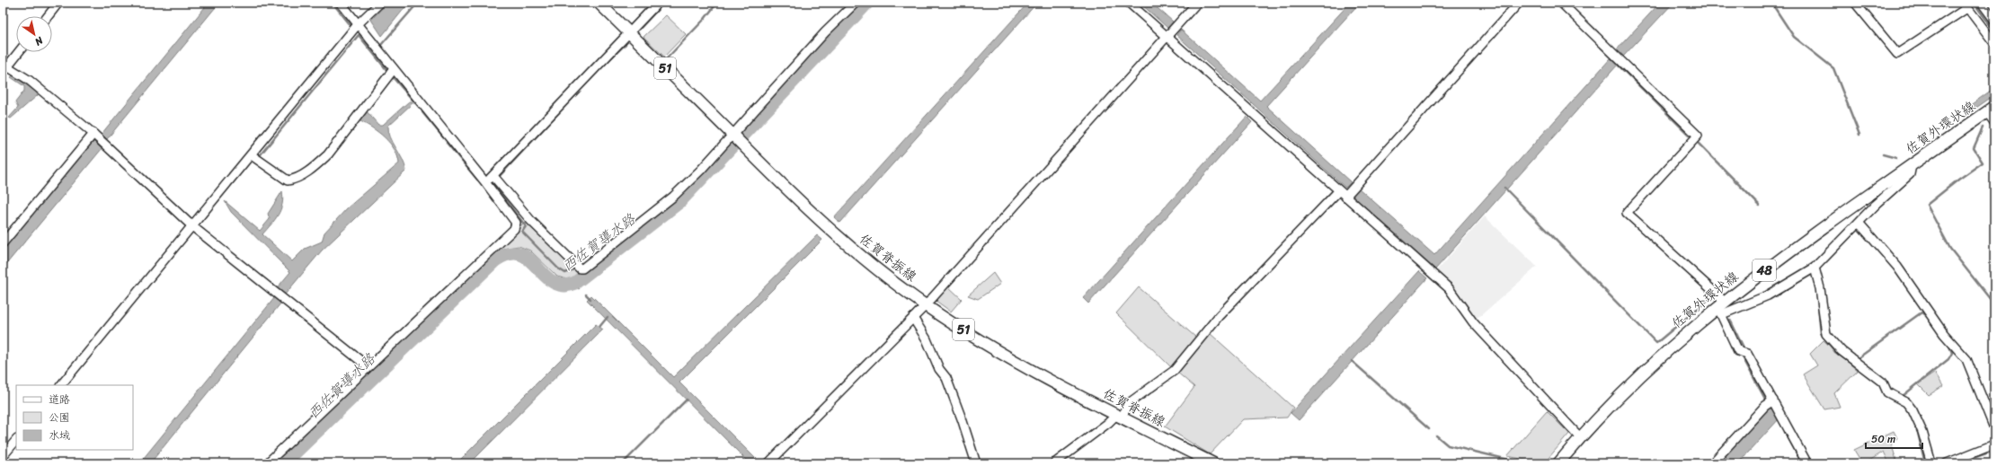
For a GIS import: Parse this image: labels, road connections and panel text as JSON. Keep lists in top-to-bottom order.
{
  "streets": {
    "main road": [
      "51",
      "佐賀外環状線",
      "佐賀脊振線",
      "48"
    ]
  },
  "water": ["西佐賀導水路"],
  "legend": ["道路", "公園", "水域"],
  "scale_bar": "50 m",
  "north": "bottom right"
}
